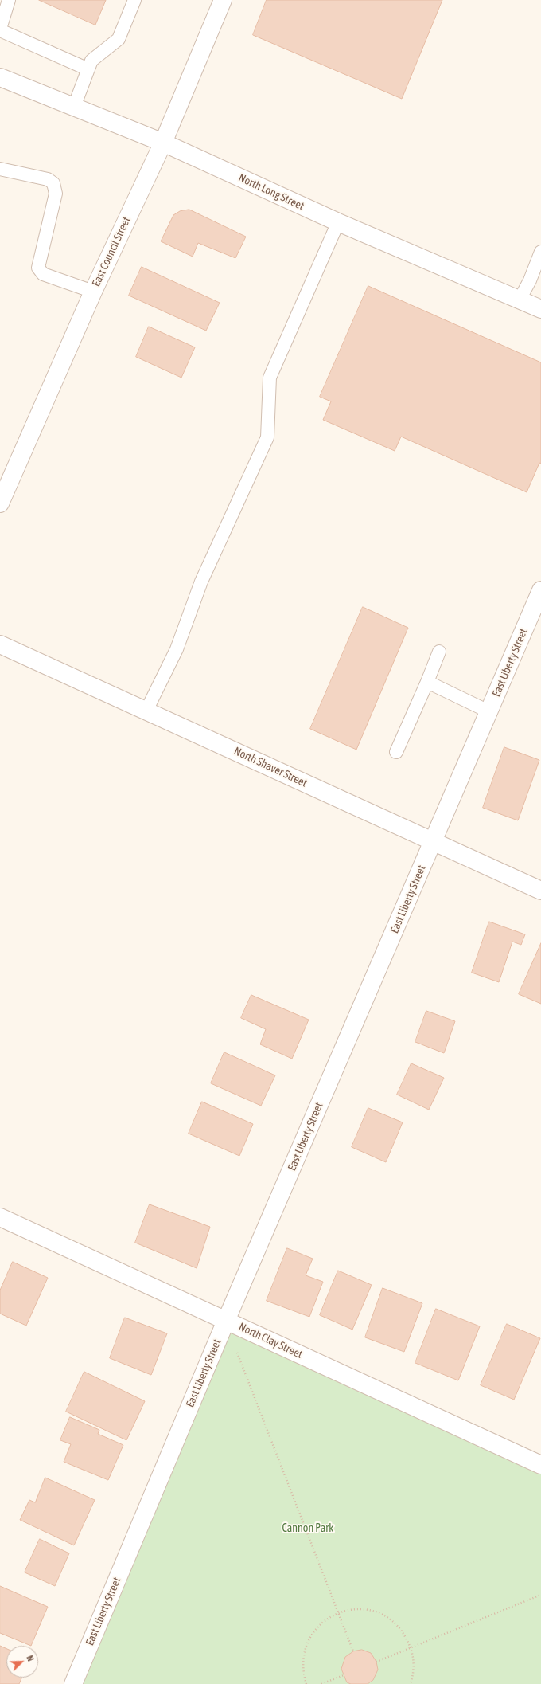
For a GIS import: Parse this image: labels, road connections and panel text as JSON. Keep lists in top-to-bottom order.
{
  "streets": {
    "street": [
      "North Long Street",
      "East Council Street",
      "East Liberty Street",
      "North Shaver Street",
      "North Clay Street"
    ]
  },
  "crossings": [
    ["North Long Street", "East Council Street"],
    ["East Liberty Street", "North Shaver Street"],
    ["East Liberty Street", "North Clay Street"]
  ],
  "parks": ["Cannon Park"],
  "north": "top right"
}
